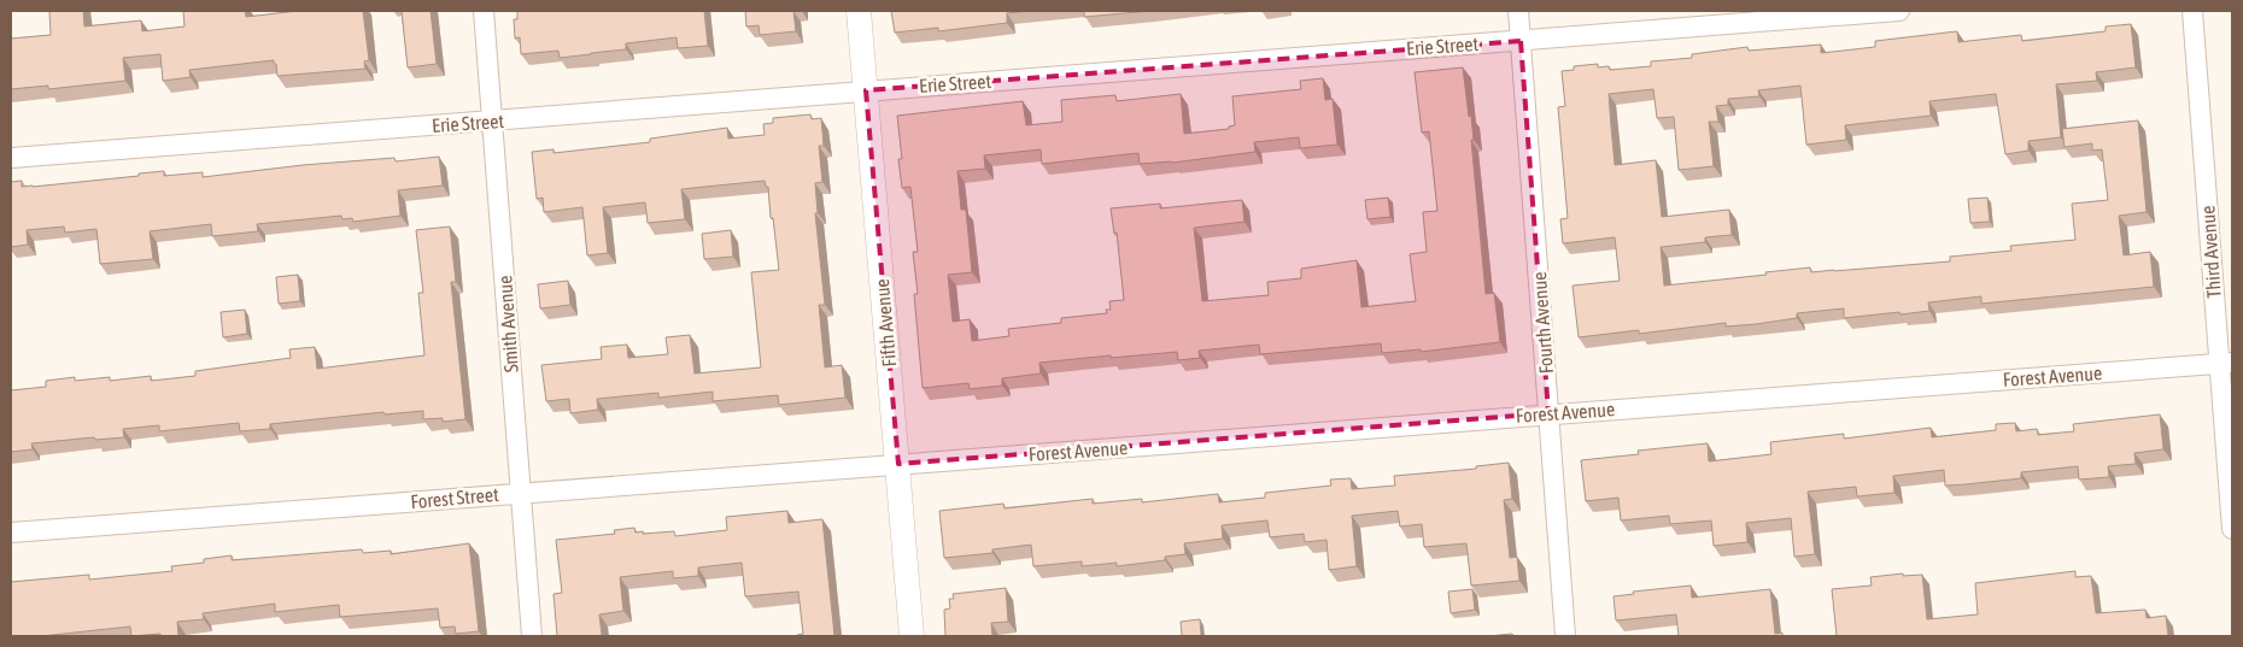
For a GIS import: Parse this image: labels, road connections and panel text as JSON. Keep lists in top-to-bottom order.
{
  "streets": {
    "street": [
      "Erie Street",
      "Third Avenue",
      "Fifth Avenue",
      "Fourth Avenue",
      "Smith Avenue",
      "Forest Avenue",
      "Forest Street"
    ]
  },
  "crossings": [
    ["Erie Street", "Fifth Avenue"],
    ["Erie Street", "Fourth Avenue"],
    ["Erie Street", "Smith Avenue"],
    ["Third Avenue", "Forest Avenue"],
    ["Fifth Avenue", "Forest Avenue"],
    ["Fifth Avenue", "Forest Street"],
    ["Fourth Avenue", "Forest Avenue"],
    ["Smith Avenue", "Forest Street"],
    ["Forest Avenue", "Forest Street"]
  ]
}
